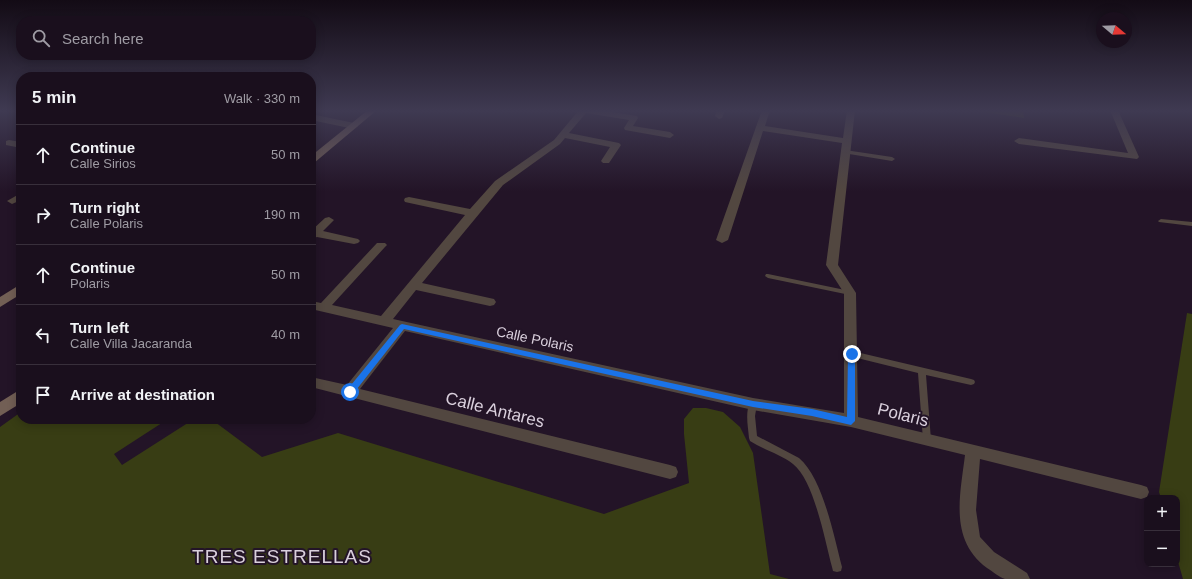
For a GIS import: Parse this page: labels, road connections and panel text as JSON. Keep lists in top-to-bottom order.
{
  "streets": {
    "street": ["Calle Polaris", "Calle Antares", "Polaris"]
  },
  "crossings": [
    ["Calle Polaris", "Polaris"]
  ],
  "districts": ["TRES ESTRELLAS"],
  "north": "right",
  "page": {
    "search": "Search here",
    "heading": ["5 min", "Walk · 330 m"],
    "list": [
      ["Continue", "Calle Sirios", "50 m"],
      ["Turn right", "Calle Polaris", "190 m"],
      ["Continue", "Polaris", "50 m"],
      ["Turn left", "Calle Villa Jacaranda", "40 m"],
      "Arrive at destination"
    ],
    "map_buttons": ["+", "−"]
  }
}
